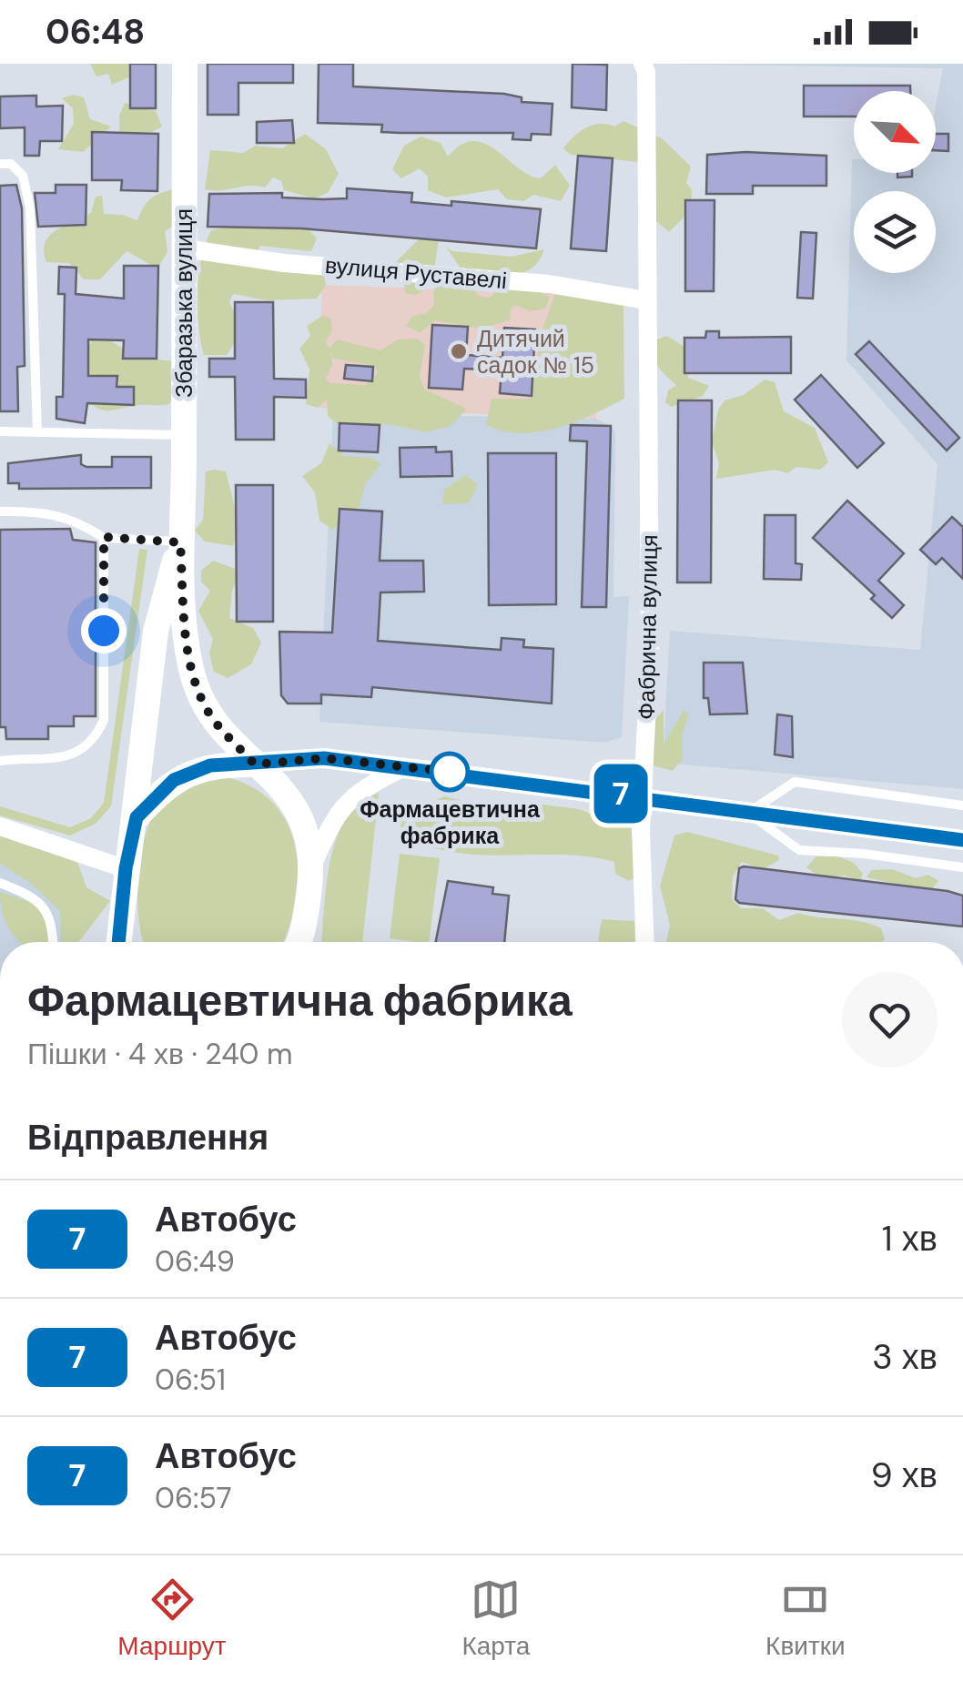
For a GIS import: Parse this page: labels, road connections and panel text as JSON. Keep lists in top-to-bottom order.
{
  "streets": {
    "main road": ["Збаразька вулиця"],
    "street": ["вулиця Руставелі", "Фабрична вулиця"]
  },
  "crossings": [
    ["вулиця Руставелі", "Збаразька вулиця"],
    ["вулиця Руставелі", "Фабрична вулиця"]
  ],
  "places": ["Дитячий садок № 15", "Фармацевтична фабрика"],
  "lines": ["bus line 7"],
  "north": "bottom right",
  "page": {
    "status": "06:48",
    "on_map": "7",
    "heading": [
      ["Фармацевтична фабрика", "Пішки · 4 хв · 240 m"],
      "Відправлення"
    ],
    "list": [
      {
        "mark": "7",
        "name": "Автобус",
        "note": "06:49",
        "value": "1 хв"
      },
      {
        "mark": "7",
        "name": "Автобус",
        "note": "06:51",
        "value": "3 хв"
      },
      {
        "mark": "7",
        "name": "Автобус",
        "note": "06:57",
        "value": "9 хв"
      }
    ],
    "tabs": ["Маршрут", "Карта", "Квитки"]
  }
}
